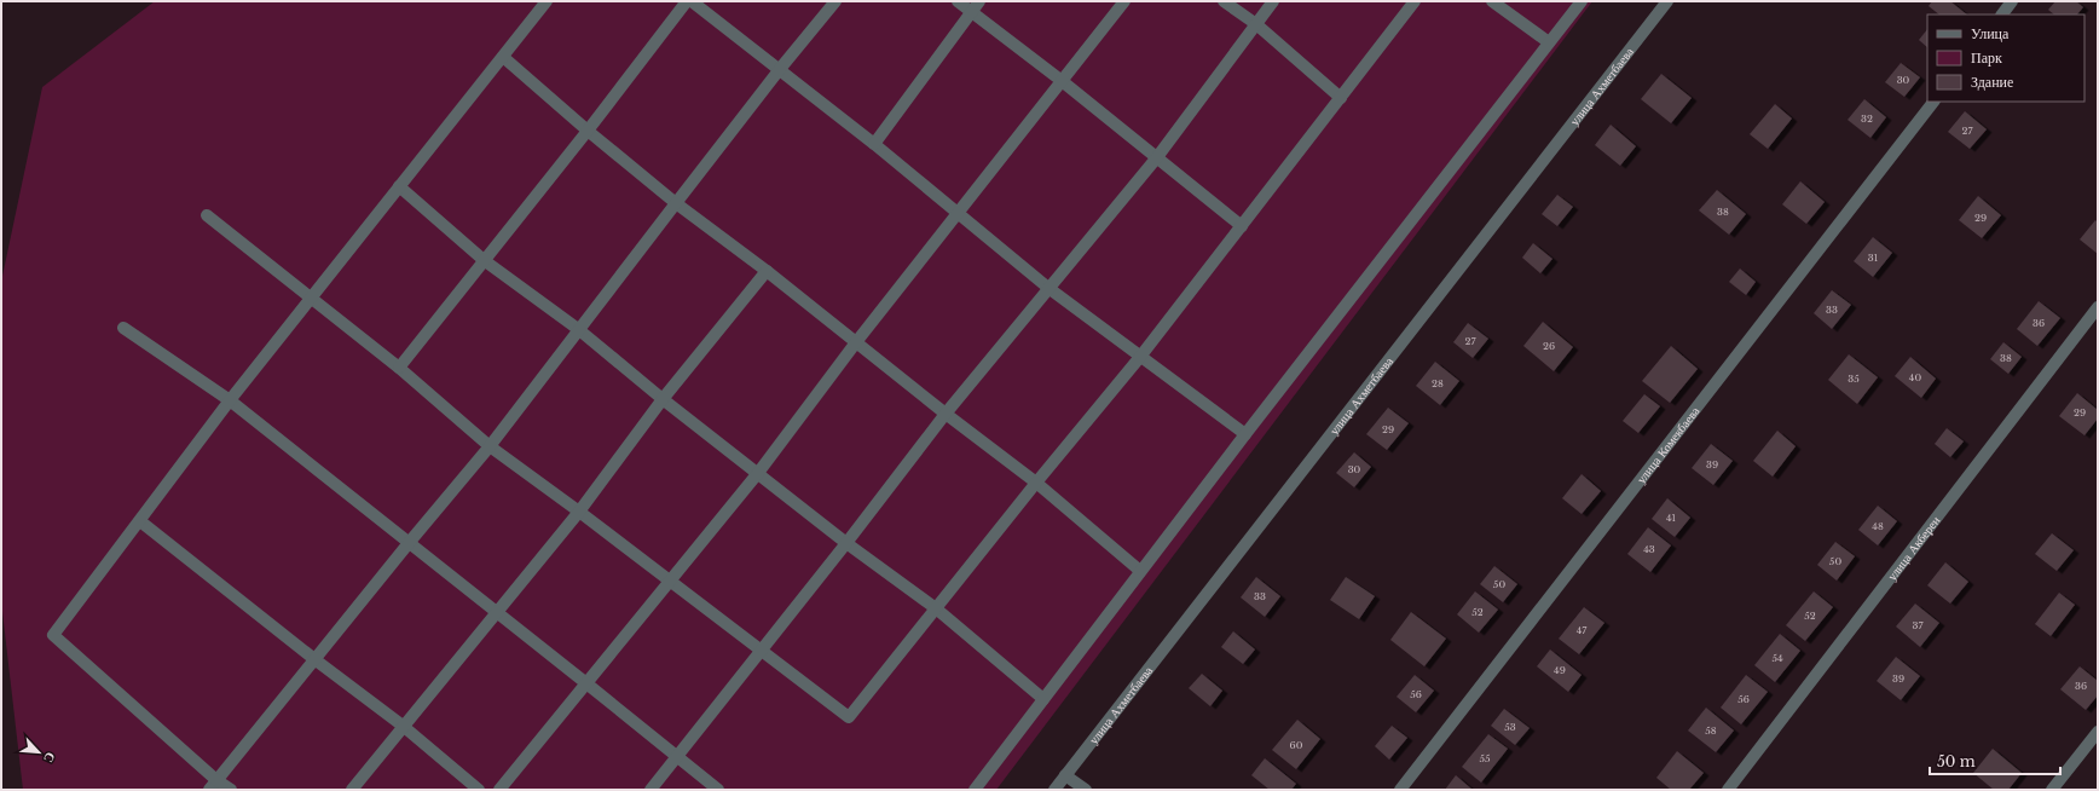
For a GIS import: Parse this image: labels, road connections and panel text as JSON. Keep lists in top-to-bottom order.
{
  "streets": {
    "street": ["улица Ахметбаева", "улица Комекбаева", "улица Акберен"]
  },
  "house_numbers": [
    "30",
    "32",
    "27",
    "38",
    "29",
    "31",
    "33",
    "36",
    "27",
    "26",
    "38",
    "40",
    "35",
    "28",
    "29",
    "29",
    "39",
    "30",
    "41",
    "48",
    "43",
    "50",
    "50",
    "33",
    "52",
    "52",
    "37",
    "47",
    "54",
    "49",
    "39",
    "36",
    "56",
    "56",
    "53",
    "58",
    "60",
    "55"
  ],
  "legend": ["Улица", "Парк", "Здание"],
  "scale_bar": "50 m",
  "north": "bottom right"
}
